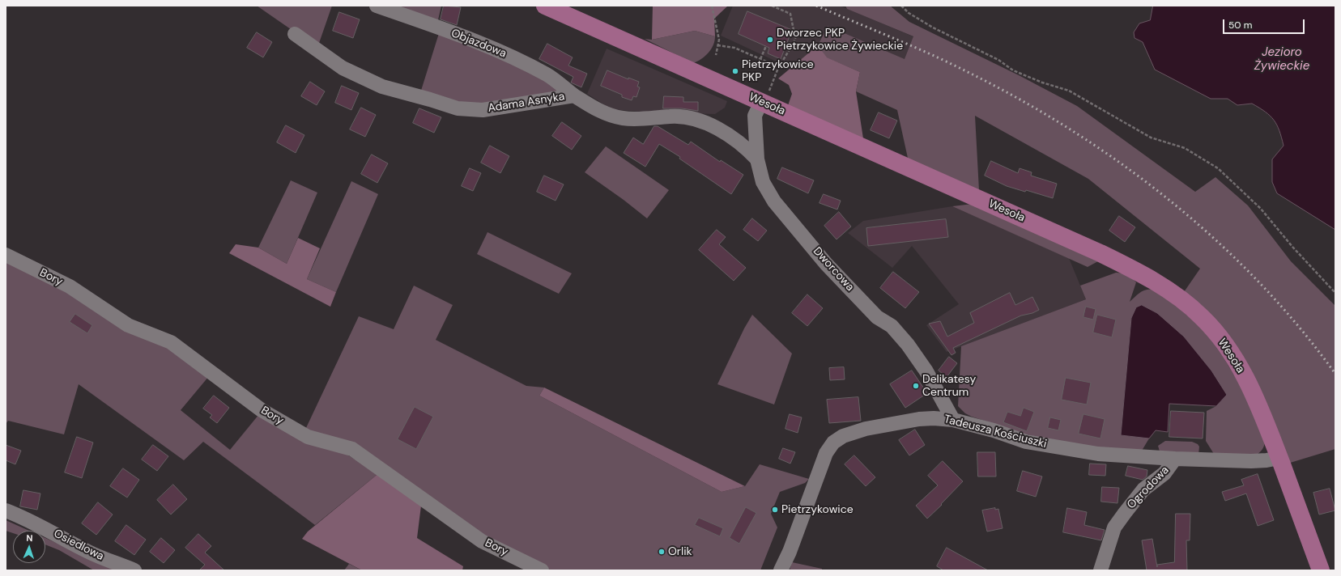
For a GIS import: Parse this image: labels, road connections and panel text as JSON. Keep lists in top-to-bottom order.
{
  "streets": {
    "main road": ["Wesoła"],
    "street": [
      "Objazdowa",
      "Adama Asnyka",
      "Dworcowa",
      "Bory",
      "Tadeusza Kościuszki",
      "Ogrodowa",
      "Osiedlowa"
    ]
  },
  "crossings": [
    ["Objazdowa", "Adama Asnyka"],
    ["Adama Asnyka", "Dworcowa"],
    ["Wesoła", "Dworcowa"],
    ["Wesoła", "Tadeusza Kościuszki"],
    ["Dworcowa", "Tadeusza Kościuszki"],
    ["Tadeusza Kościuszki", "Ogrodowa"]
  ],
  "water": ["Jezioro Żywieckie"],
  "places": [
    "Dworzec PKP Pietrzykowice Żywieckie",
    "Pietrzykowice PKP",
    "Delikatesy Centrum",
    "Pietrzykowice",
    "Orlik"
  ],
  "scale_bar": "50 m",
  "north": "top"
}
